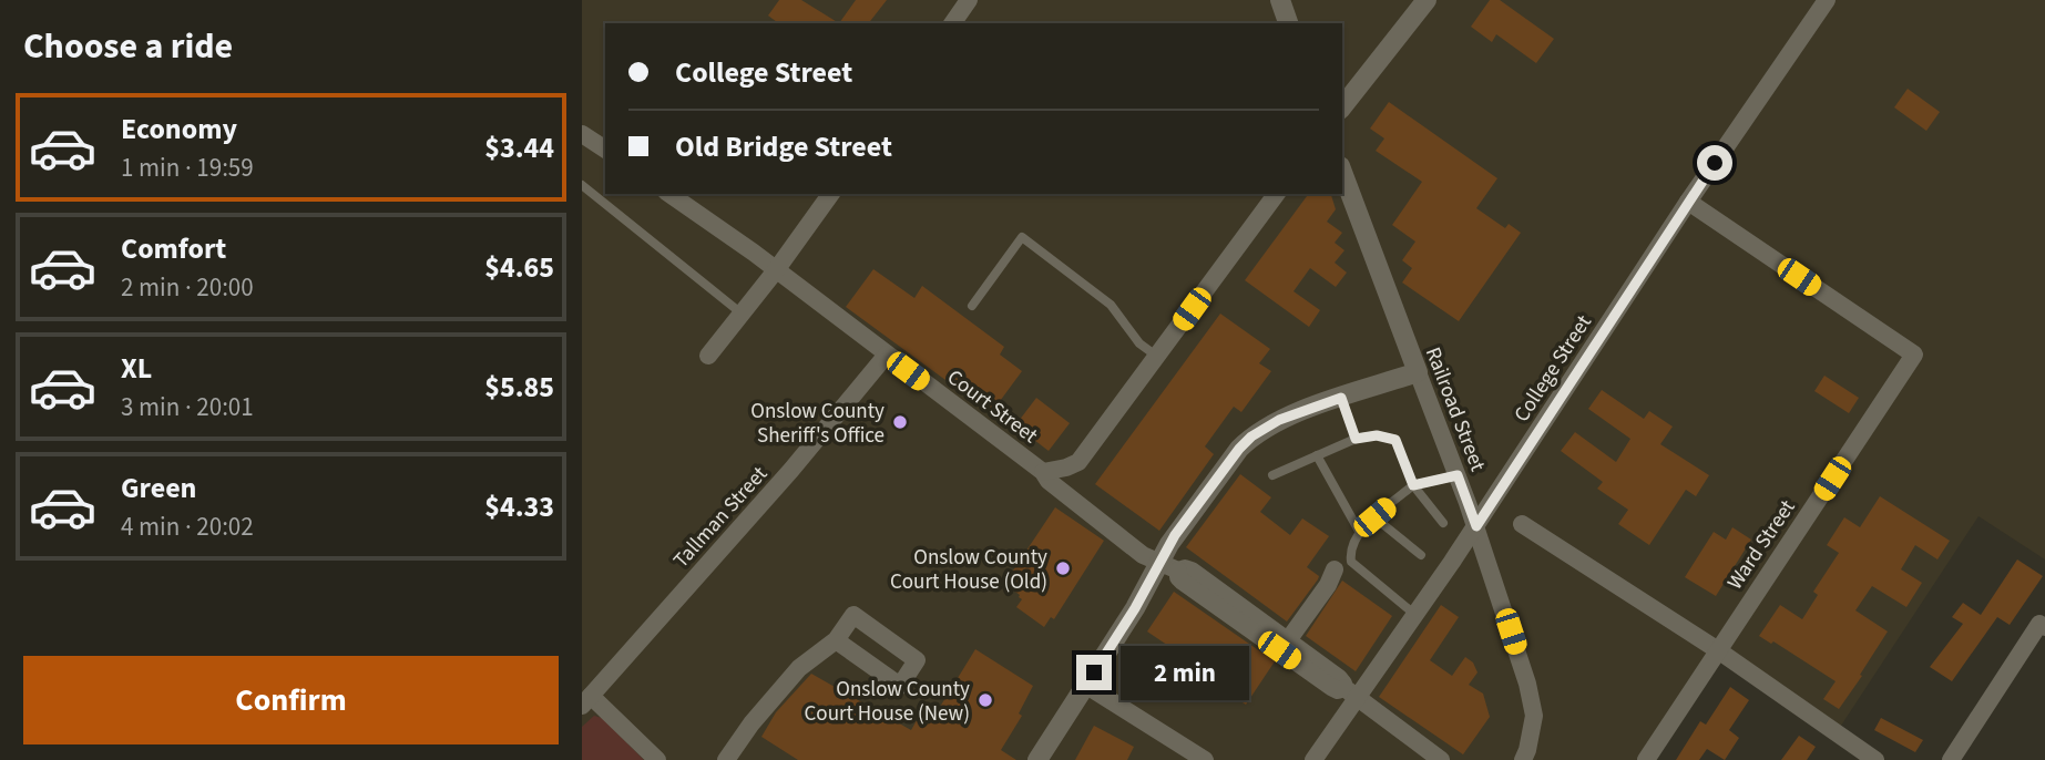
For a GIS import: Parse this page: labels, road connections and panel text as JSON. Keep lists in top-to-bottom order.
{
  "streets": {
    "main road": ["Railroad Street"],
    "street": [
      "College Street",
      "Court Street",
      "Tallman Street",
      "Ward Street"
    ]
  },
  "crossings": [
    ["College Street", "Court Street"],
    ["College Street", "Railroad Street"],
    ["College Street", "Ward Street"],
    ["Court Street", "Tallman Street"]
  ],
  "places": ["Onslow County Sheriff's Office", "Onslow County Court House (Old)", "Onslow County Court House (New)"],
  "page": {
    "heading": "Choose a ride",
    "banner": ["College Street", "Old Bridge Street"],
    "list": [
      {
        "name": "Economy",
        "note": "1 min · 19:59",
        "value": "$3.44"
      },
      {
        "name": "Comfort",
        "note": "2 min · 20:00",
        "value": "$4.65"
      },
      {
        "name": "XL",
        "note": "3 min · 20:01",
        "value": "$5.85"
      },
      {
        "name": "Green",
        "note": "4 min · 20:02",
        "value": "$4.33"
      }
    ],
    "buttons": "Confirm",
    "bubble": "2 min"
  }
}
